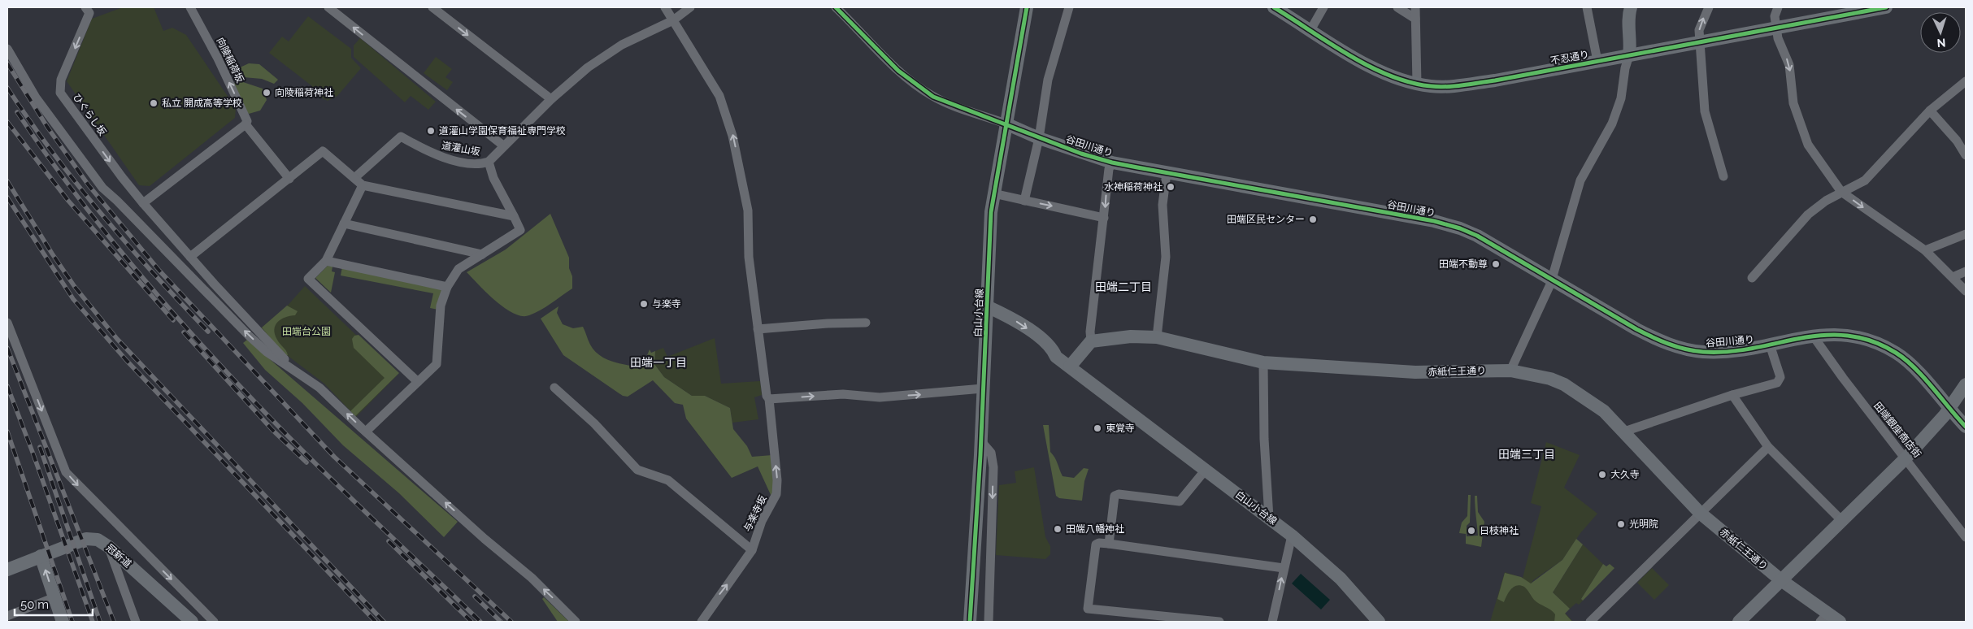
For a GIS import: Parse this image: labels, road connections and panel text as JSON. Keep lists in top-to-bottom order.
{
  "streets": {
    "street": [
      "不忍通り",
      "向陵稲荷坂",
      "ひぐらし坂",
      "谷田川通り",
      "道灌山坂",
      "白山小台線",
      "赤紙仁王通り",
      "田端銀座商店街",
      "与楽寺坂",
      "冠新道"
    ]
  },
  "crossings": [
    ["谷田川通り", "白山小台線"],
    ["谷田川通り", "田端銀座商店街"],
    ["道灌山坂", "与楽寺坂"]
  ],
  "one_way": ["向陵稲荷坂", "ひぐらし坂", "与楽寺坂"],
  "districts": ["田端二丁目", "田端一丁目", "田端三丁目"],
  "parks": ["田端台公園"],
  "places": [
    "向陵稲荷神社",
    "私立 開成高等学校",
    "道灌山学園保育福祉専門学校",
    "水神稲荷神社",
    "田端区民センター",
    "田端不動尊",
    "与楽寺",
    "東覚寺",
    "大久寺",
    "光明院",
    "田端八幡神社",
    "日枝神社"
  ],
  "scale_bar": "50 m",
  "north": "bottom"
}
